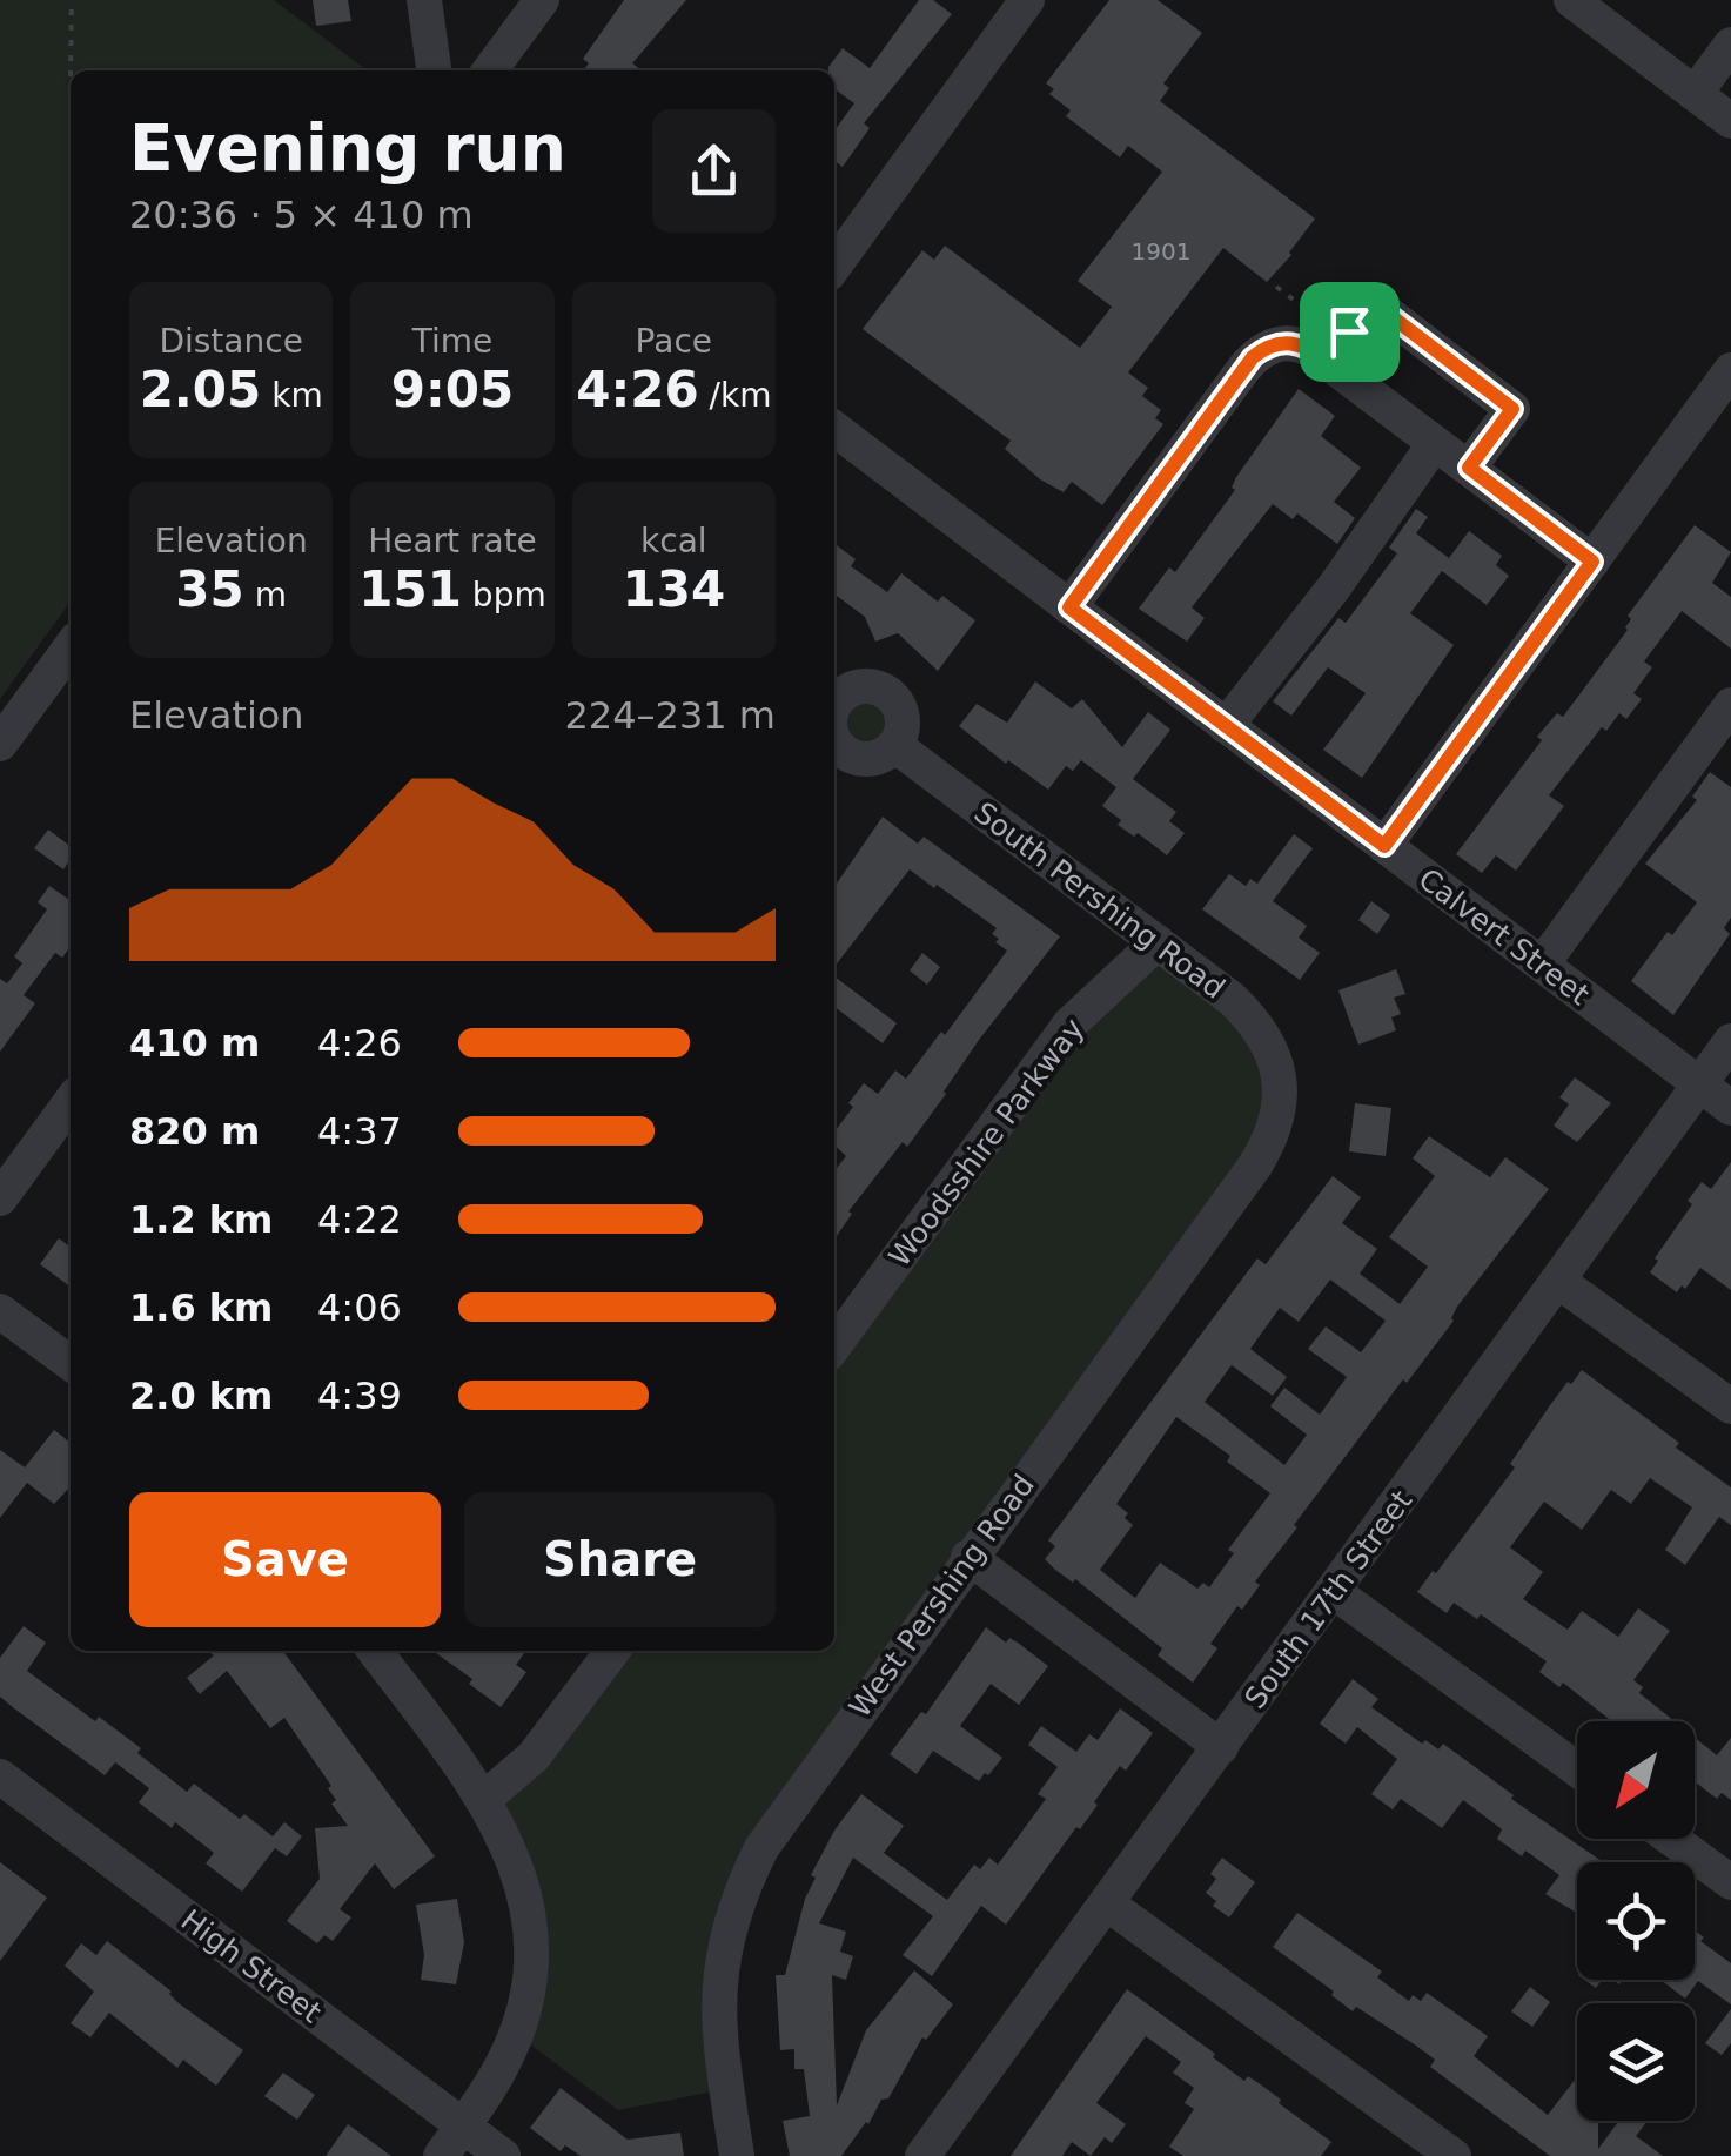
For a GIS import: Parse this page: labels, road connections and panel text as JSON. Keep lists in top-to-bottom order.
{
  "streets": {
    "street": [
      "South Pershing Road",
      "Calvert Street",
      "Woodsshire Parkway",
      "West Pershing Road",
      "South 17th Street",
      "High Street"
    ]
  },
  "crossings": [
    ["South Pershing Road", "Woodsshire Parkway"],
    ["South Pershing Road", "West Pershing Road"],
    ["Calvert Street", "South 17th Street"]
  ],
  "house_numbers": ["1901"],
  "north": "bottom left",
  "page": {
    "heading": ["Evening run", "20:36 · 5 × 410 m"],
    "stats": [
      ["Distance", "2.05 km"],
      ["Time", "9:05"],
      ["Pace", "4:26 /km"],
      ["Elevation", "35 m"],
      ["Heart rate", "151 bpm"],
      ["kcal", "134"]
    ],
    "chart": ["Elevation", "224–231 m"],
    "list": [
      {
        "name": "410 m",
        "note": "4:26"
      },
      {
        "name": "820 m",
        "note": "4:37"
      },
      {
        "name": "1.2 km",
        "note": "4:22"
      },
      {
        "name": "1.6 km",
        "note": "4:06"
      },
      {
        "name": "2.0 km",
        "note": "4:39"
      }
    ],
    "buttons": ["Save", "Share"]
  }
}
